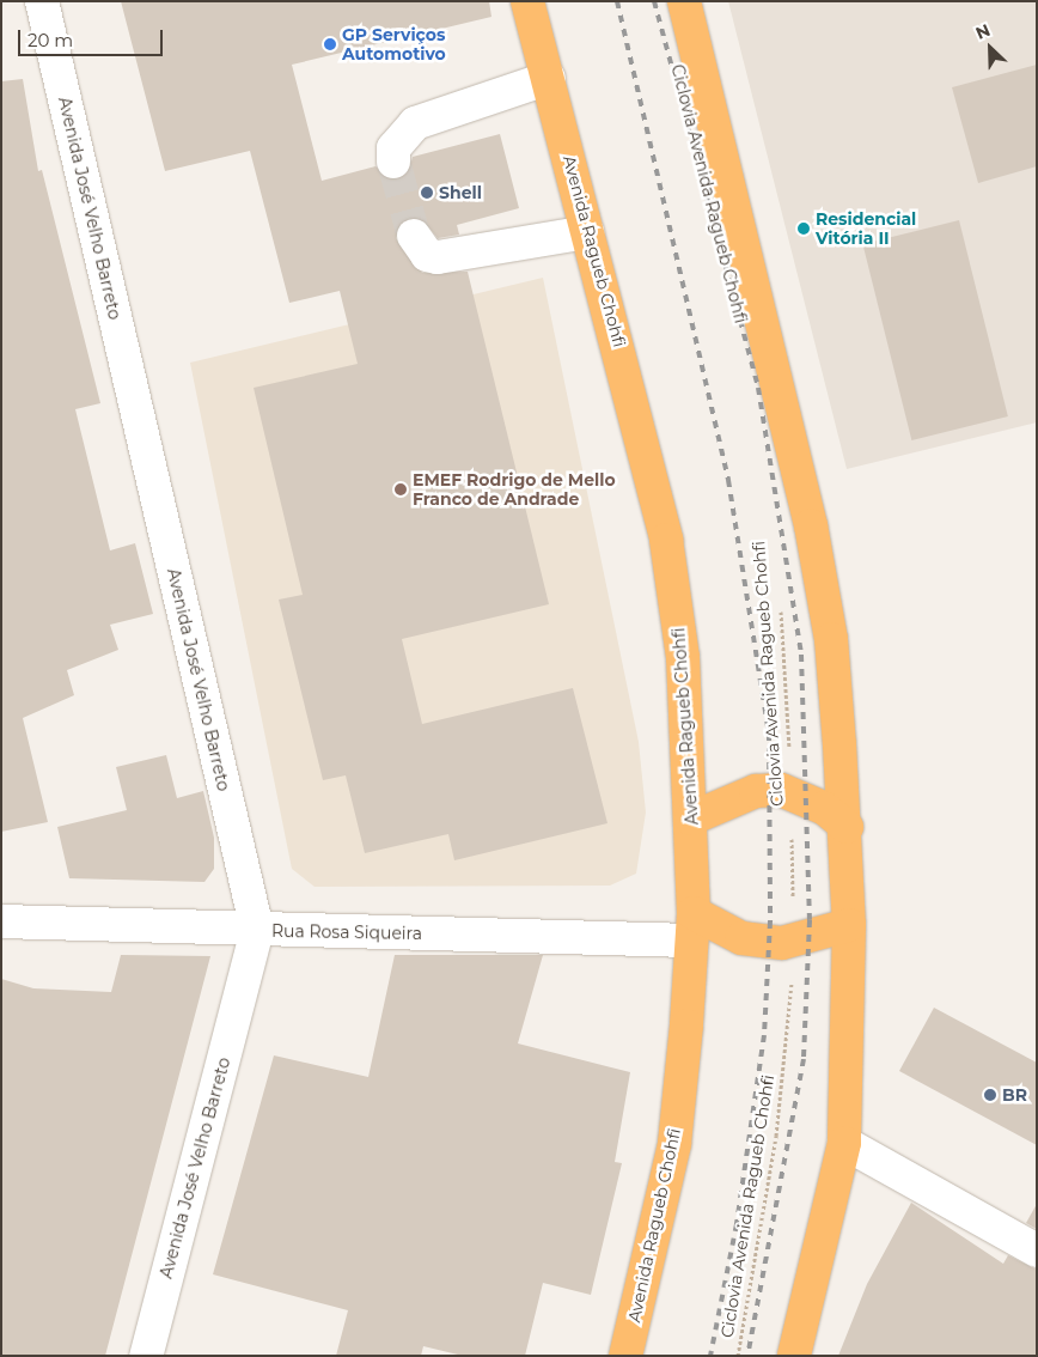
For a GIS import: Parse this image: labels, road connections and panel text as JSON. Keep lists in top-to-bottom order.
{
  "streets": {
    "highway": ["Avenida Ragueb Chohfi"],
    "street": ["Avenida José Velho Barreto", "Rua Rosa Siqueira"],
    "path": ["Ciclovia Avenida Ragueb Chohfi"]
  },
  "crossings": [
    ["Avenida José Velho Barreto", "Rua Rosa Siqueira"],
    ["Avenida Ragueb Chohfi", "Rua Rosa Siqueira"]
  ],
  "places": [
    "GP Serviços Automotivo",
    "Shell",
    "Residencial Vitória II",
    "EMEF Rodrigo de Mello Franco de Andrade",
    "BR"
  ],
  "scale_bar": "20 m",
  "north": "top left"
}
